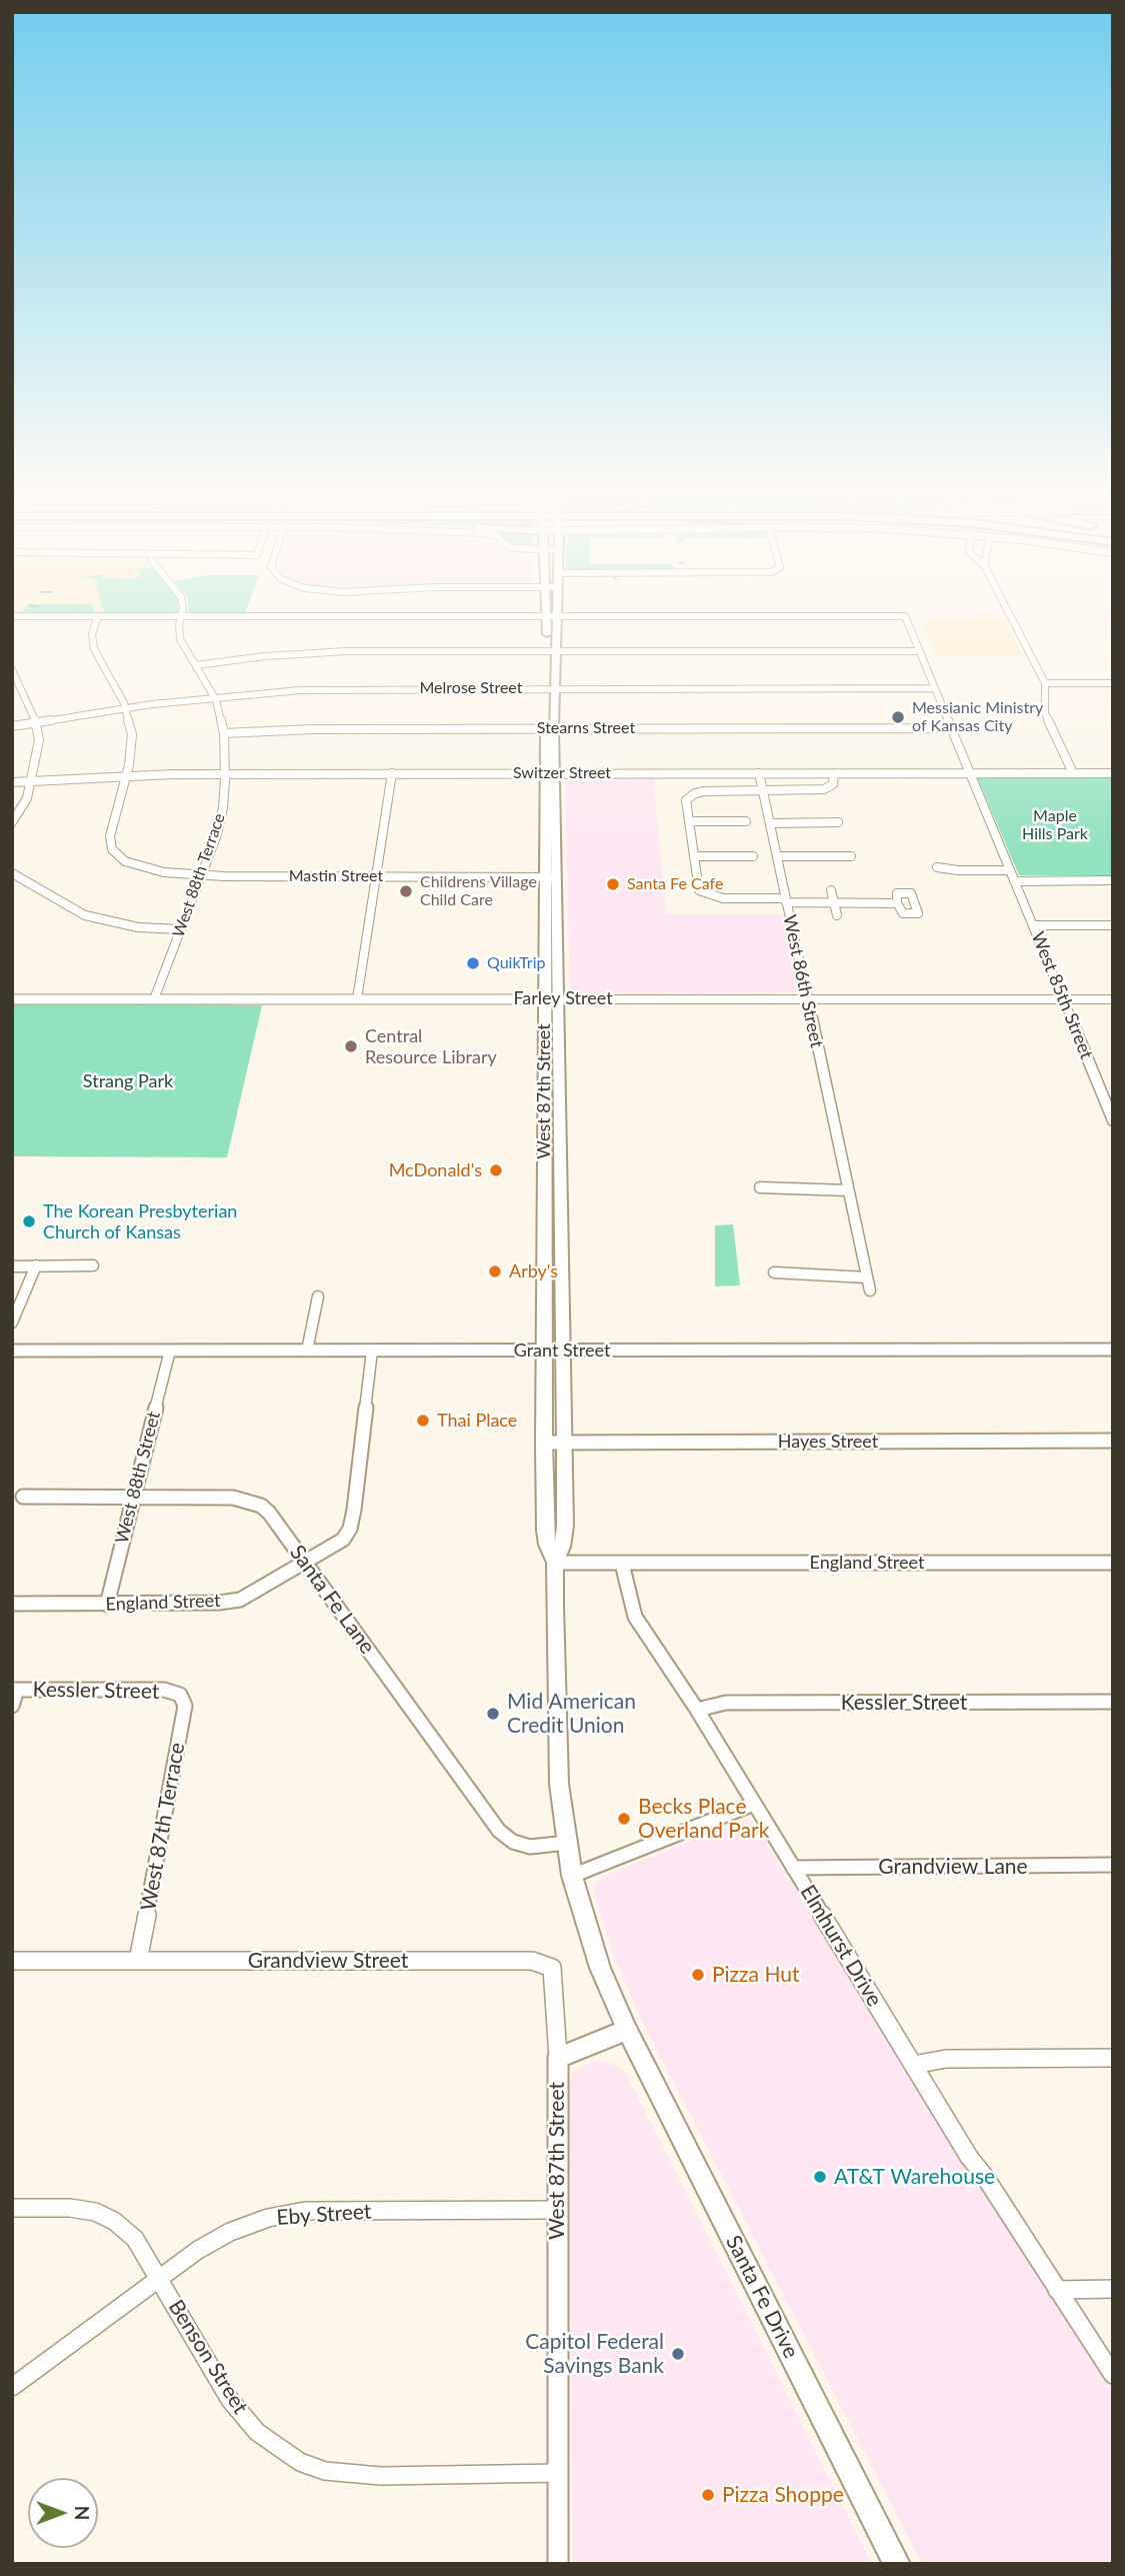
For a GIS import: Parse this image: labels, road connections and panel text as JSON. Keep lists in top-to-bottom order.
{
  "streets": {
    "main road": ["West 87th Street", "Santa Fe Drive"],
    "street": [
      "Melrose Street",
      "Stearns Street",
      "Switzer Street",
      "West 88th Terrace",
      "Mastin Street",
      "West 86th Street",
      "West 85th Street",
      "Farley Street",
      "Grant Street",
      "Hayes Street",
      "West 88th Street",
      "England Street",
      "Santa Fe Lane",
      "Kessler Street",
      "West 87th Terrace",
      "Grandview Lane",
      "Elmhurst Drive",
      "Grandview Street",
      "Eby Street",
      "Benson Street"
    ]
  },
  "crossings": [
    ["Melrose Street", "West 88th Terrace"],
    ["Melrose Street", "West 85th Street"],
    ["Melrose Street", "West 87th Street"],
    ["Stearns Street", "West 88th Terrace"],
    ["Stearns Street", "West 85th Street"],
    ["Stearns Street", "West 87th Street"],
    ["Switzer Street", "West 88th Terrace"],
    ["Switzer Street", "Mastin Street"],
    ["Switzer Street", "West 86th Street"],
    ["Switzer Street", "West 85th Street"],
    ["Switzer Street", "West 87th Street"],
    ["West 88th Terrace", "Mastin Street"],
    ["West 88th Terrace", "Farley Street"],
    ["Mastin Street", "West 87th Street"],
    ["West 86th Street", "Farley Street"],
    ["West 85th Street", "Farley Street"],
    ["West 85th Street", "West 87th Street"],
    ["Farley Street", "West 87th Street"],
    ["West 87th Street", "Grant Street"],
    ["West 87th Street", "Hayes Street"],
    ["West 87th Street", "Santa Fe Lane"],
    ["West 87th Street", "Grandview Street"],
    ["West 87th Street", "Eby Street"],
    ["West 87th Street", "Santa Fe Drive"],
    ["West 87th Street", "Benson Street"],
    ["Grant Street", "West 88th Street"],
    ["West 88th Street", "England Street"],
    ["West 88th Street", "Santa Fe Lane"],
    ["England Street", "Santa Fe Lane"],
    ["England Street", "Elmhurst Drive"],
    ["Kessler Street", "West 87th Terrace"],
    ["Kessler Street", "Elmhurst Drive"],
    ["West 87th Terrace", "Grandview Street"],
    ["Grandview Lane", "Elmhurst Drive"],
    ["Eby Street", "Benson Street"]
  ],
  "parks": ["Maple Hills Park", "Strang Park"],
  "places": [
    "Messianic Ministry of Kansas City",
    "Santa Fe Cafe",
    "Childrens Village Child Care",
    "QuikTrip",
    "Central Resource Library",
    "McDonald's",
    "The Korean Presbyterian Church of Kansas",
    "Arby's",
    "Thai Place",
    "Mid American Credit Union",
    "Becks Place Overland Park",
    "Pizza Hut",
    "AT&T Warehouse",
    "Capitol Federal Savings Bank",
    "Pizza Shoppe"
  ],
  "north": "right"
}
